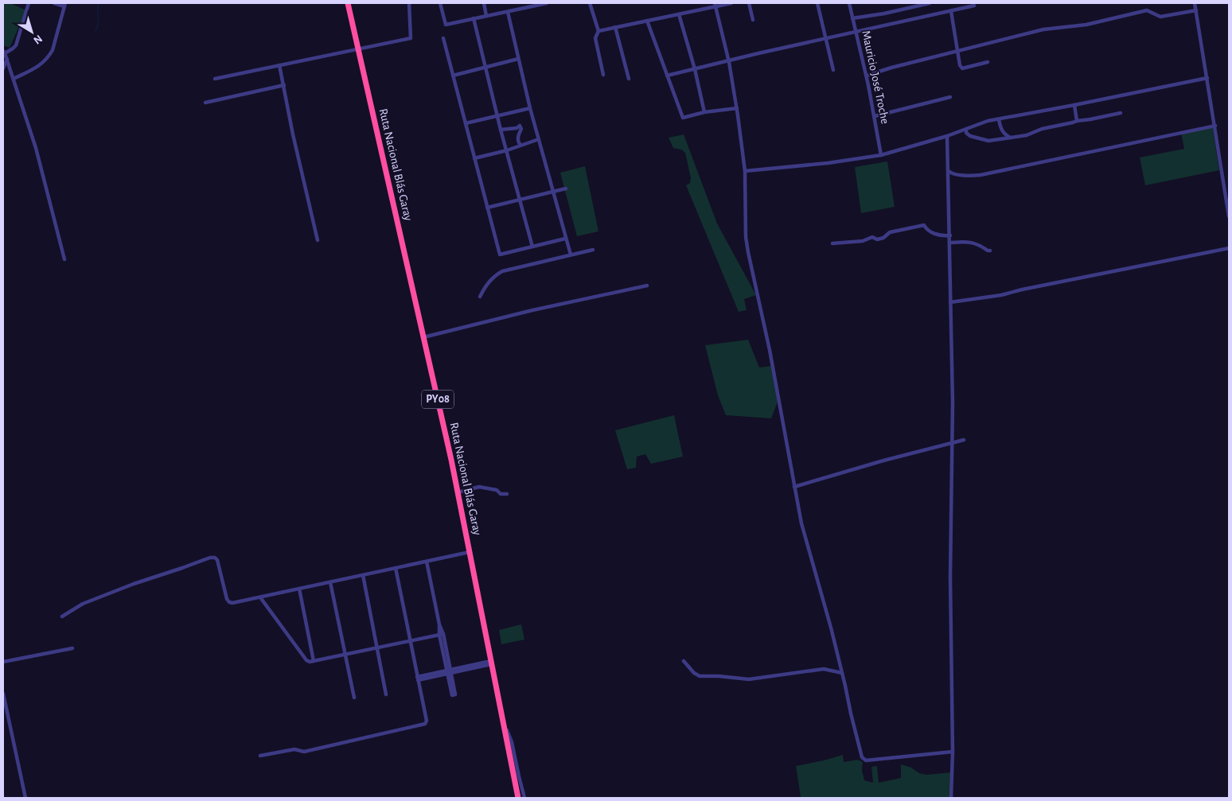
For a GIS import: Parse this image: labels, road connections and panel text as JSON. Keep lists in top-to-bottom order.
{
  "streets": {
    "highway": ["Ruta Nacional Blás Garay", "PY08"],
    "street": ["Mauricio José Troche"]
  },
  "north": "bottom right"
}
